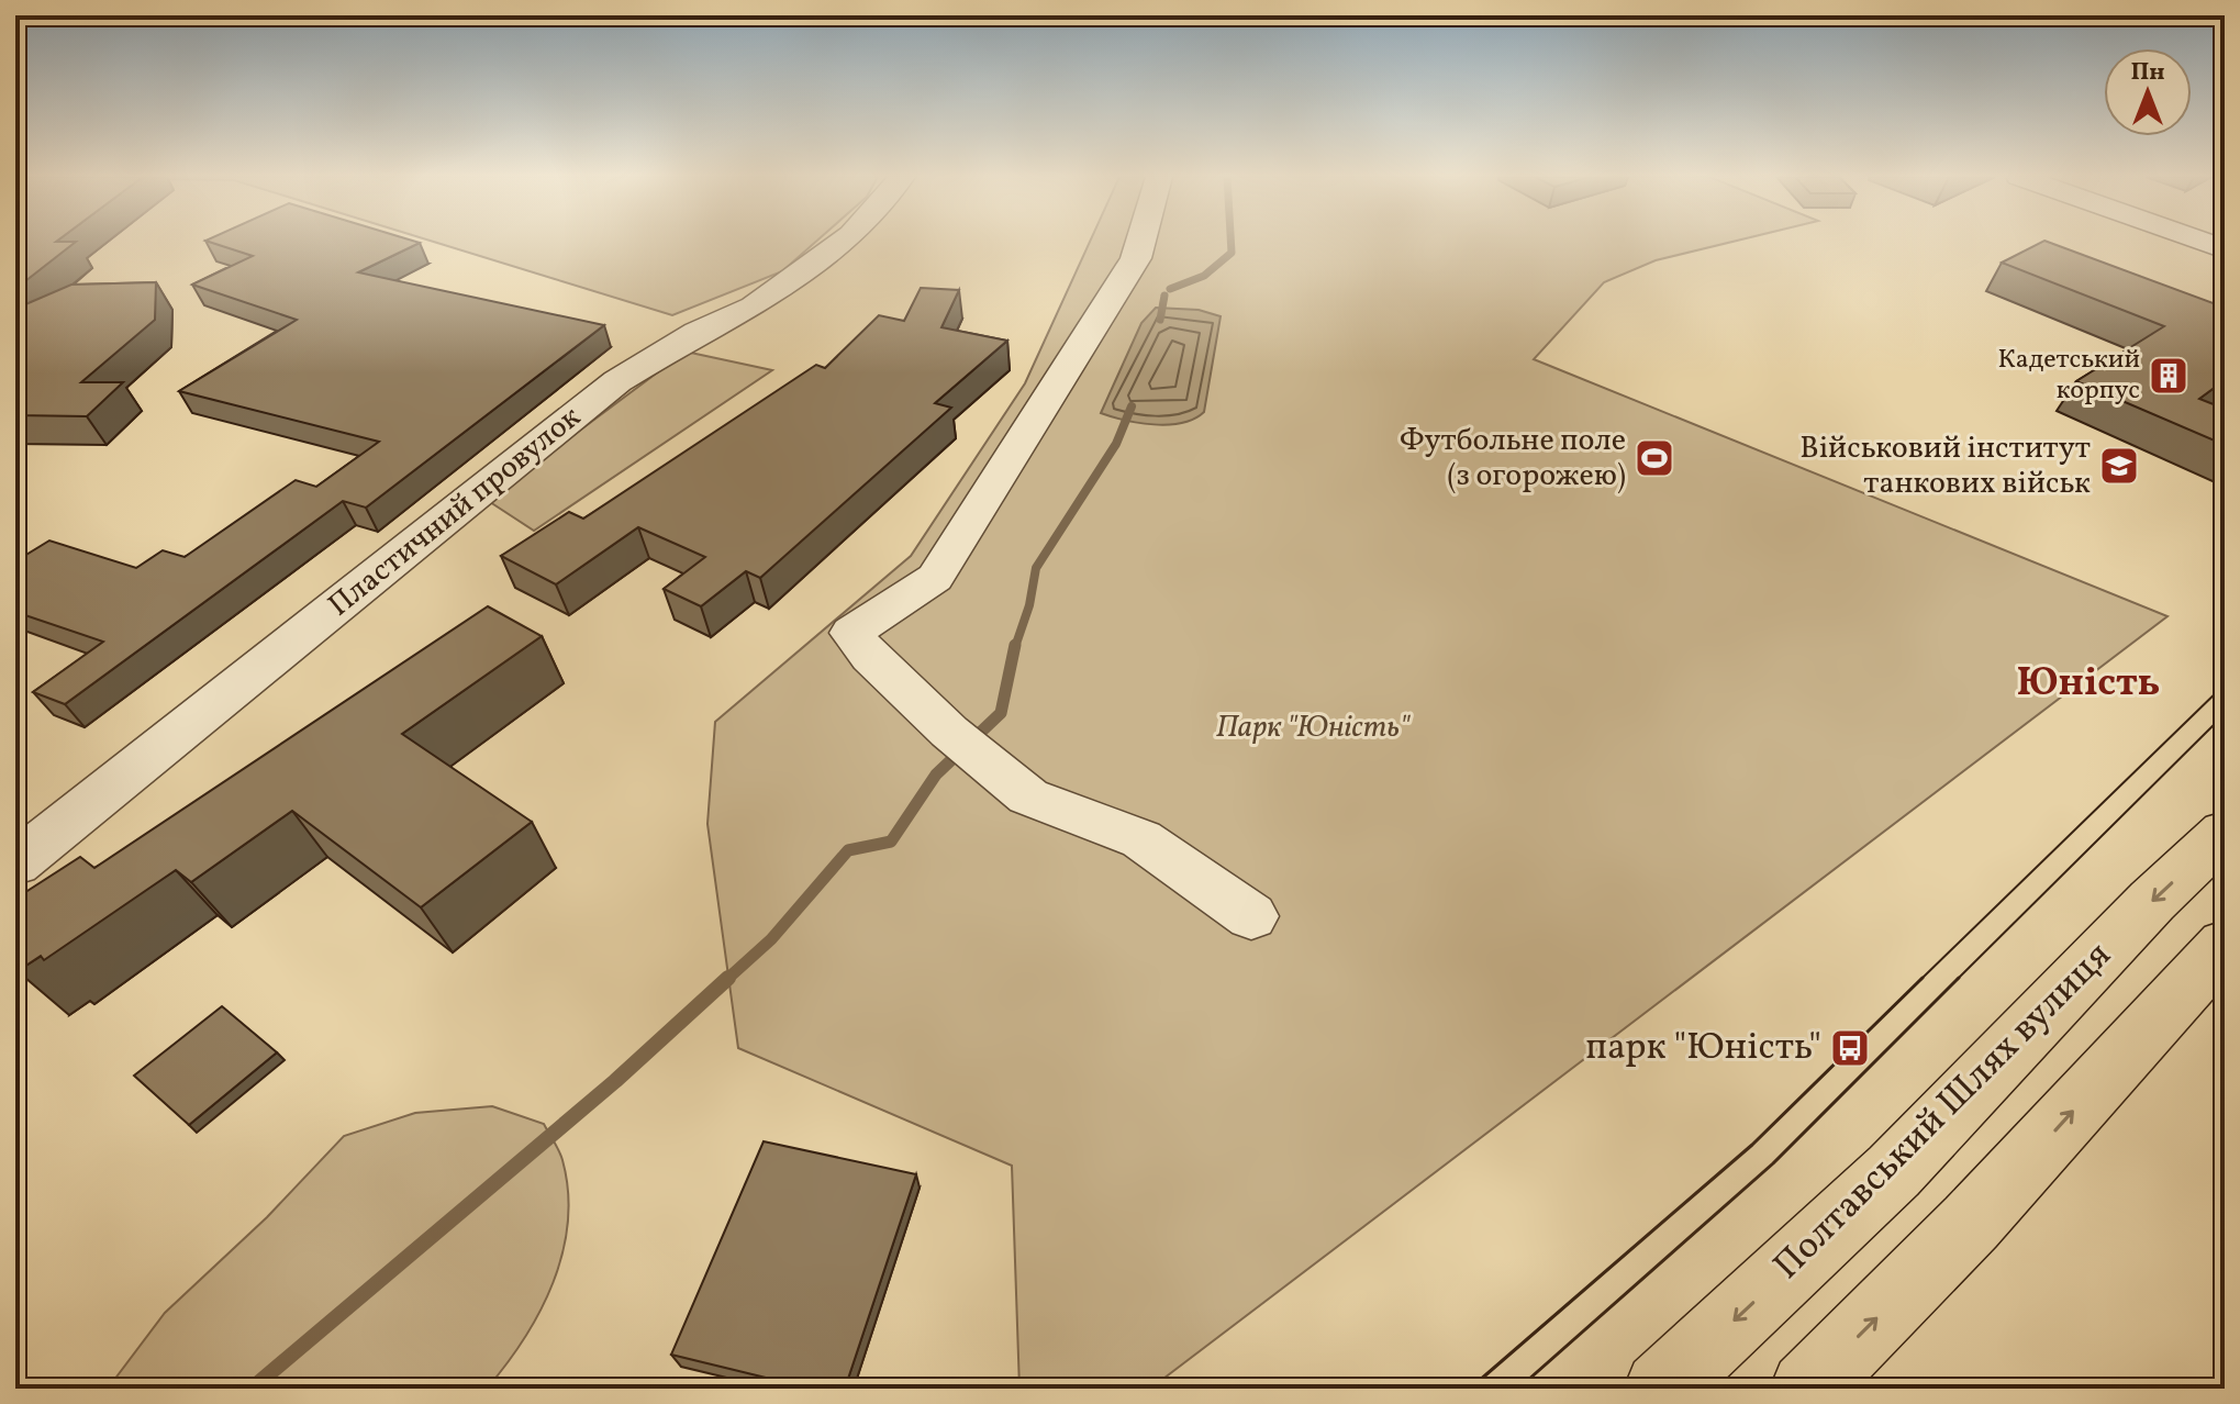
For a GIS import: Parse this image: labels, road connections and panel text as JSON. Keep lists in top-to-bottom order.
{
  "streets": {
    "main road": ["Полтавський Шлях вулиця"],
    "street": ["Пластичний провулок"]
  },
  "districts": ["Юність"],
  "parks": ["Парк \"Юність\""],
  "places": {
    "building": ["Кадетський корпус"],
    "sports": ["Футбольне поле (з огорожею)"],
    "school or university": ["Військовий інститут танкових військ"],
    "bus stop": ["парк \"Юність\""]
  },
  "north": "top"
}
